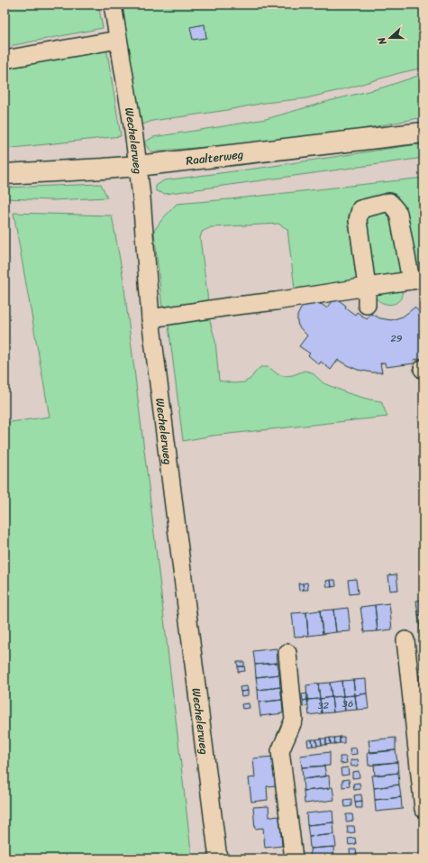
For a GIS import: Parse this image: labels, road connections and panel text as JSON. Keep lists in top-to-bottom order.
{
  "streets": {
    "main road": ["Raalterweg"],
    "street": ["Wechelerweg"]
  },
  "crossings": [
    ["Wechelerweg", "Raalterweg"]
  ],
  "house_numbers": ["29", "36", "32"],
  "north": "left"
}
